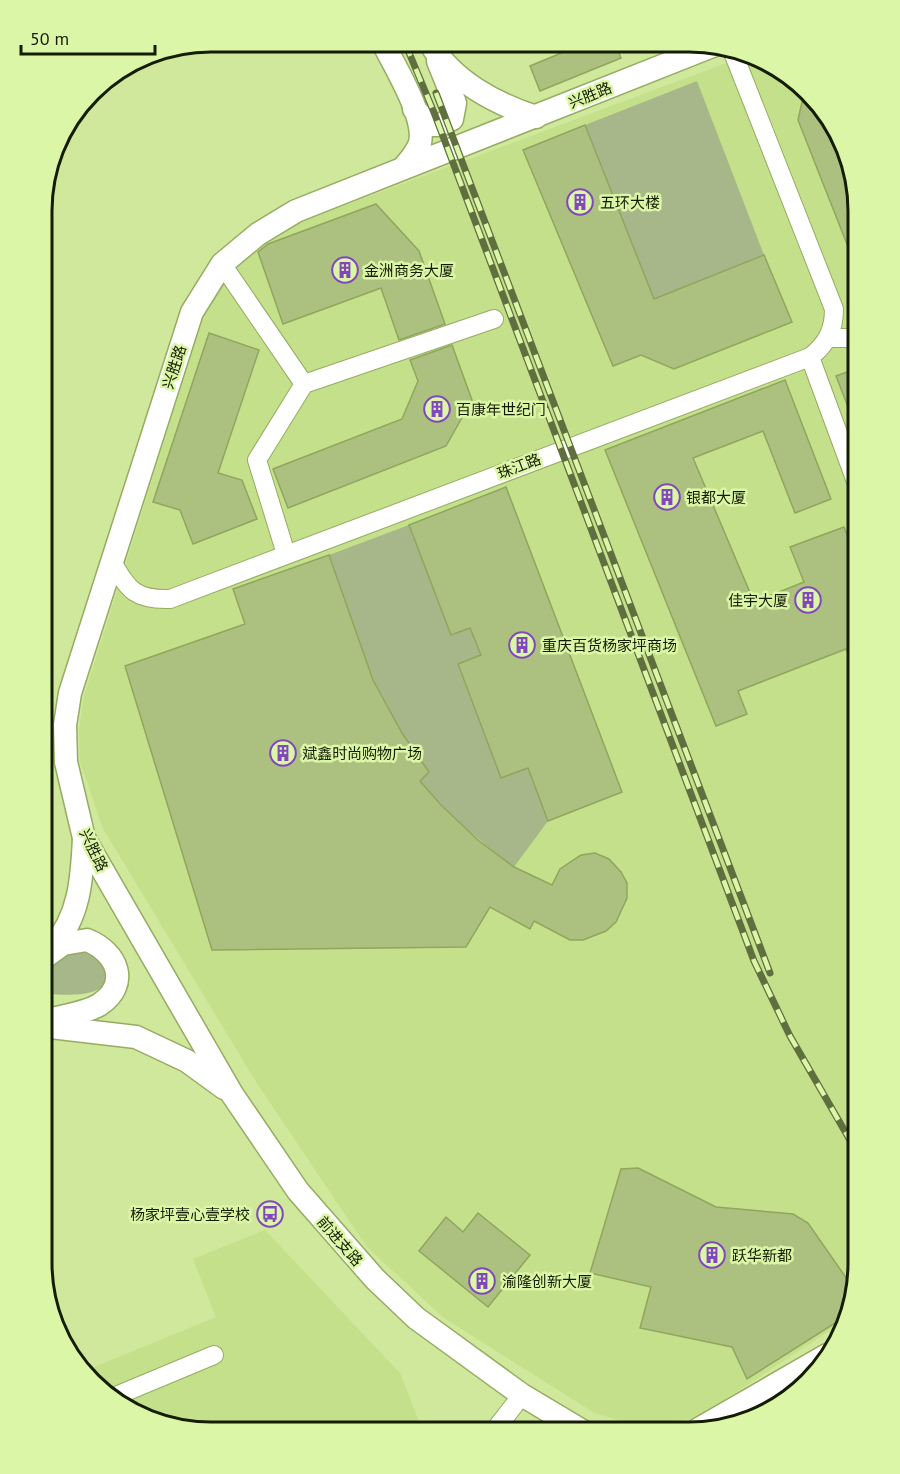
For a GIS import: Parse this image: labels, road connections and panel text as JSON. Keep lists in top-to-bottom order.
{
  "streets": {
    "main road": ["兴胜路", "前进支路"],
    "street": ["珠江路"]
  },
  "crossings": [
    ["兴胜路", "珠江路"],
    ["兴胜路", "前进支路"]
  ],
  "places": {
    "building": [
      "五环大楼",
      "金洲商务大厦",
      "百康年世纪门",
      "银都大厦",
      "佳宇大厦",
      "重庆百货杨家坪商场",
      "斌鑫时尚购物广场",
      "跃华新都",
      "渝隆创新大厦"
    ],
    "bus stop": ["杨家坪壹心壹学校"]
  },
  "scale_bar": "50 m"
}
